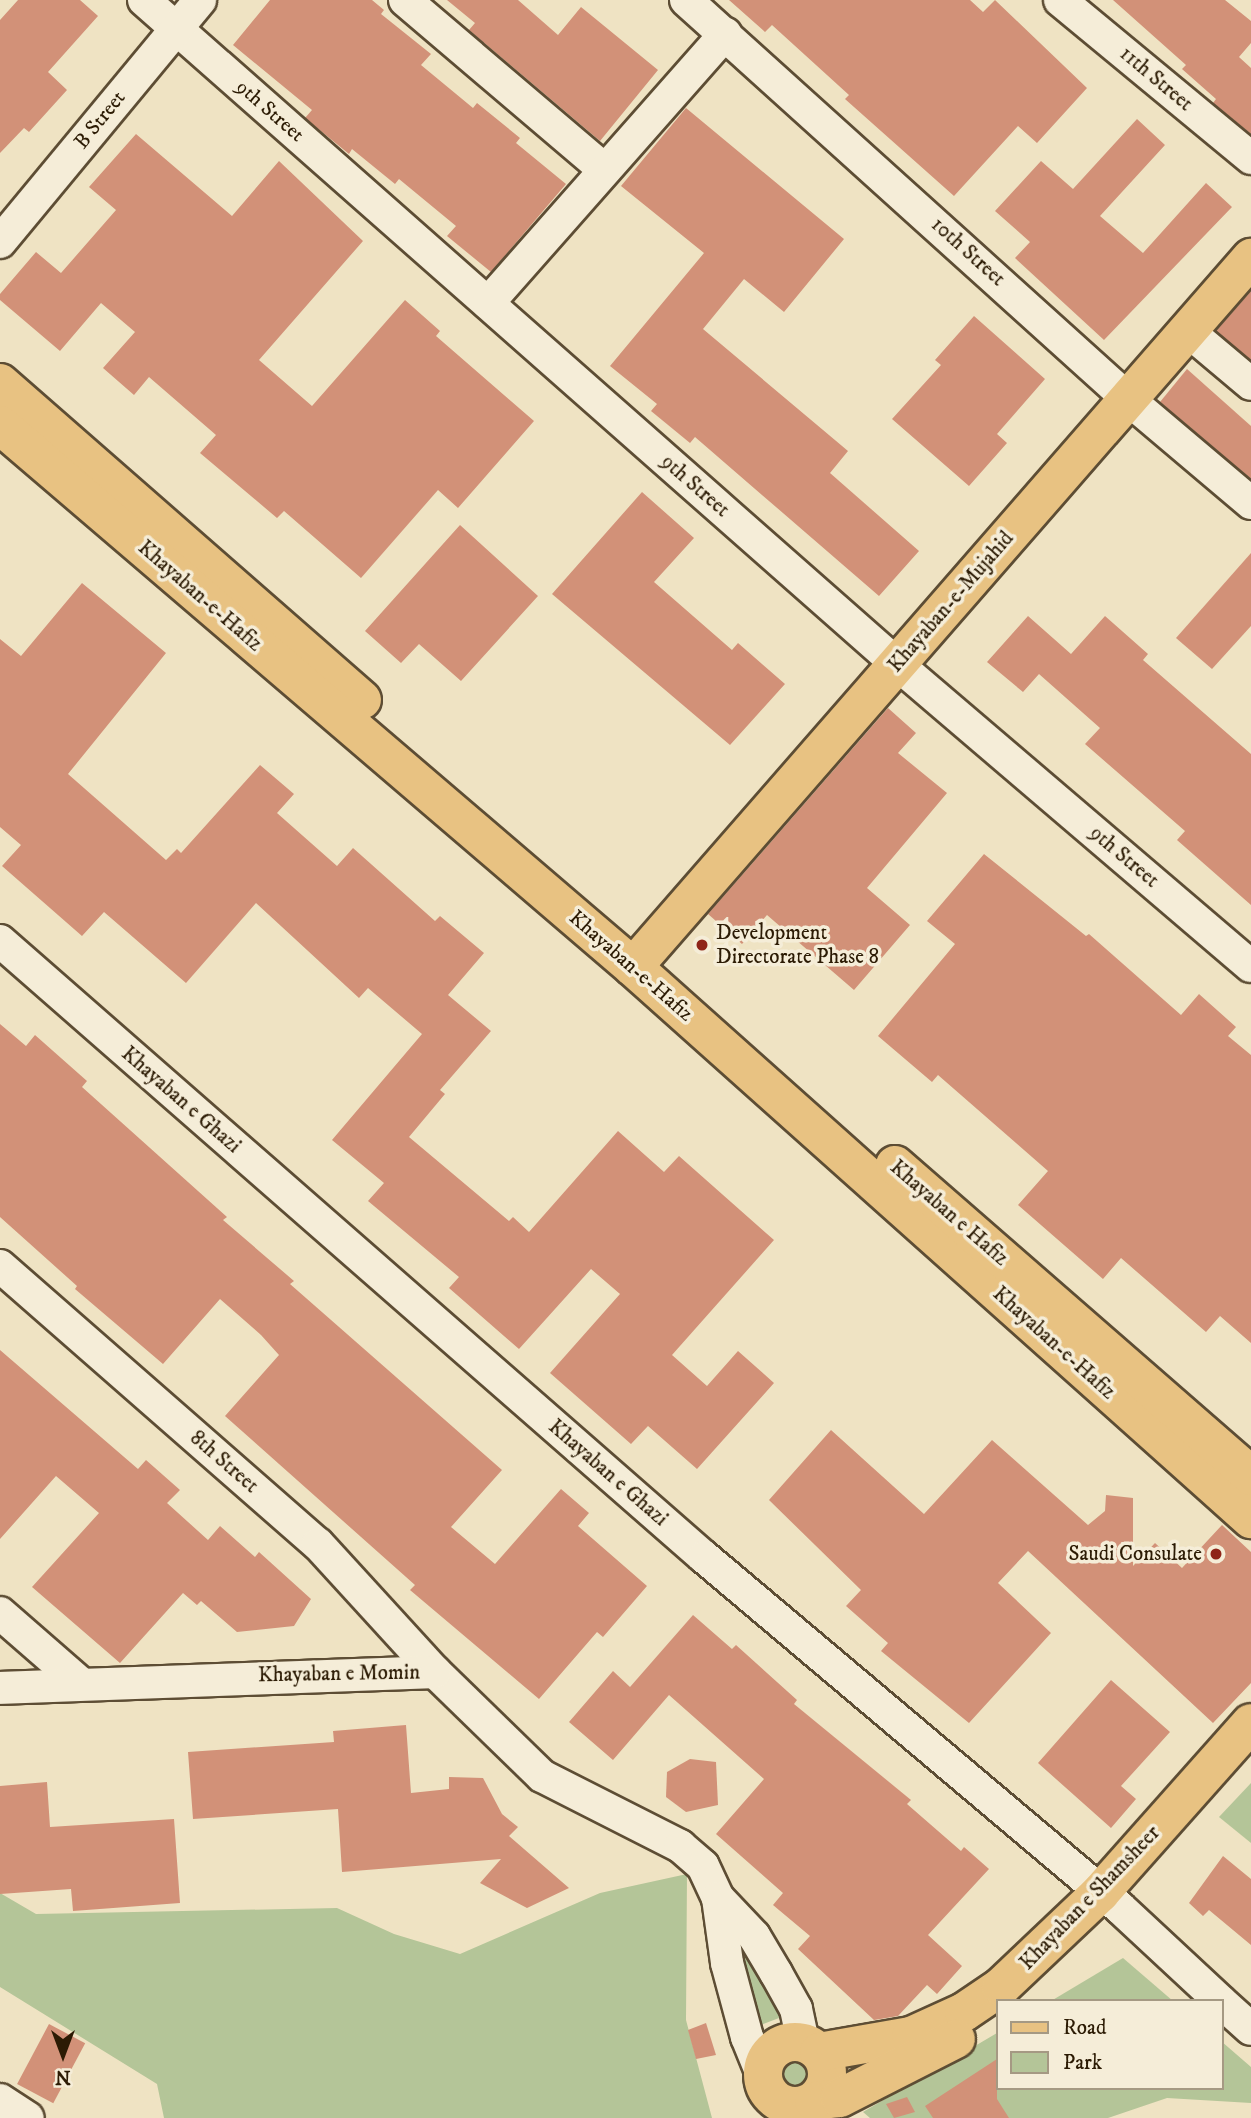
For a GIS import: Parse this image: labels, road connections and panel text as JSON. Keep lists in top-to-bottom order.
{
  "streets": {
    "main road": [
      "Khayaban-e-Hafiz",
      "Khayaban-e-Mujahid",
      "Khayaban e Hafiz",
      "Khayaban e Shamsheer"
    ],
    "street": [
      "11th Street",
      "9th Street",
      "B Street",
      "10th Street",
      "Khayaban e Ghazi",
      "8th Street",
      "Khayaban e Momin"
    ]
  },
  "crossings": [
    ["9th Street", "B Street"],
    ["9th Street", "Khayaban-e-Mujahid"],
    ["10th Street", "Khayaban-e-Mujahid"],
    ["Khayaban-e-Hafiz", "Khayaban-e-Mujahid"],
    ["Khayaban-e-Hafiz", "Khayaban e Hafiz"],
    ["Khayaban-e-Mujahid", "Khayaban e Hafiz"],
    ["Khayaban e Ghazi", "Khayaban e Shamsheer"],
    ["8th Street", "Khayaban e Momin"],
    ["Khayaban e Momin", "Khayaban e Shamsheer"]
  ],
  "places": ["Development Directorate Phase 8", "Saudi Consulate"],
  "legend": ["Road", "Park"],
  "north": "bottom"
}
